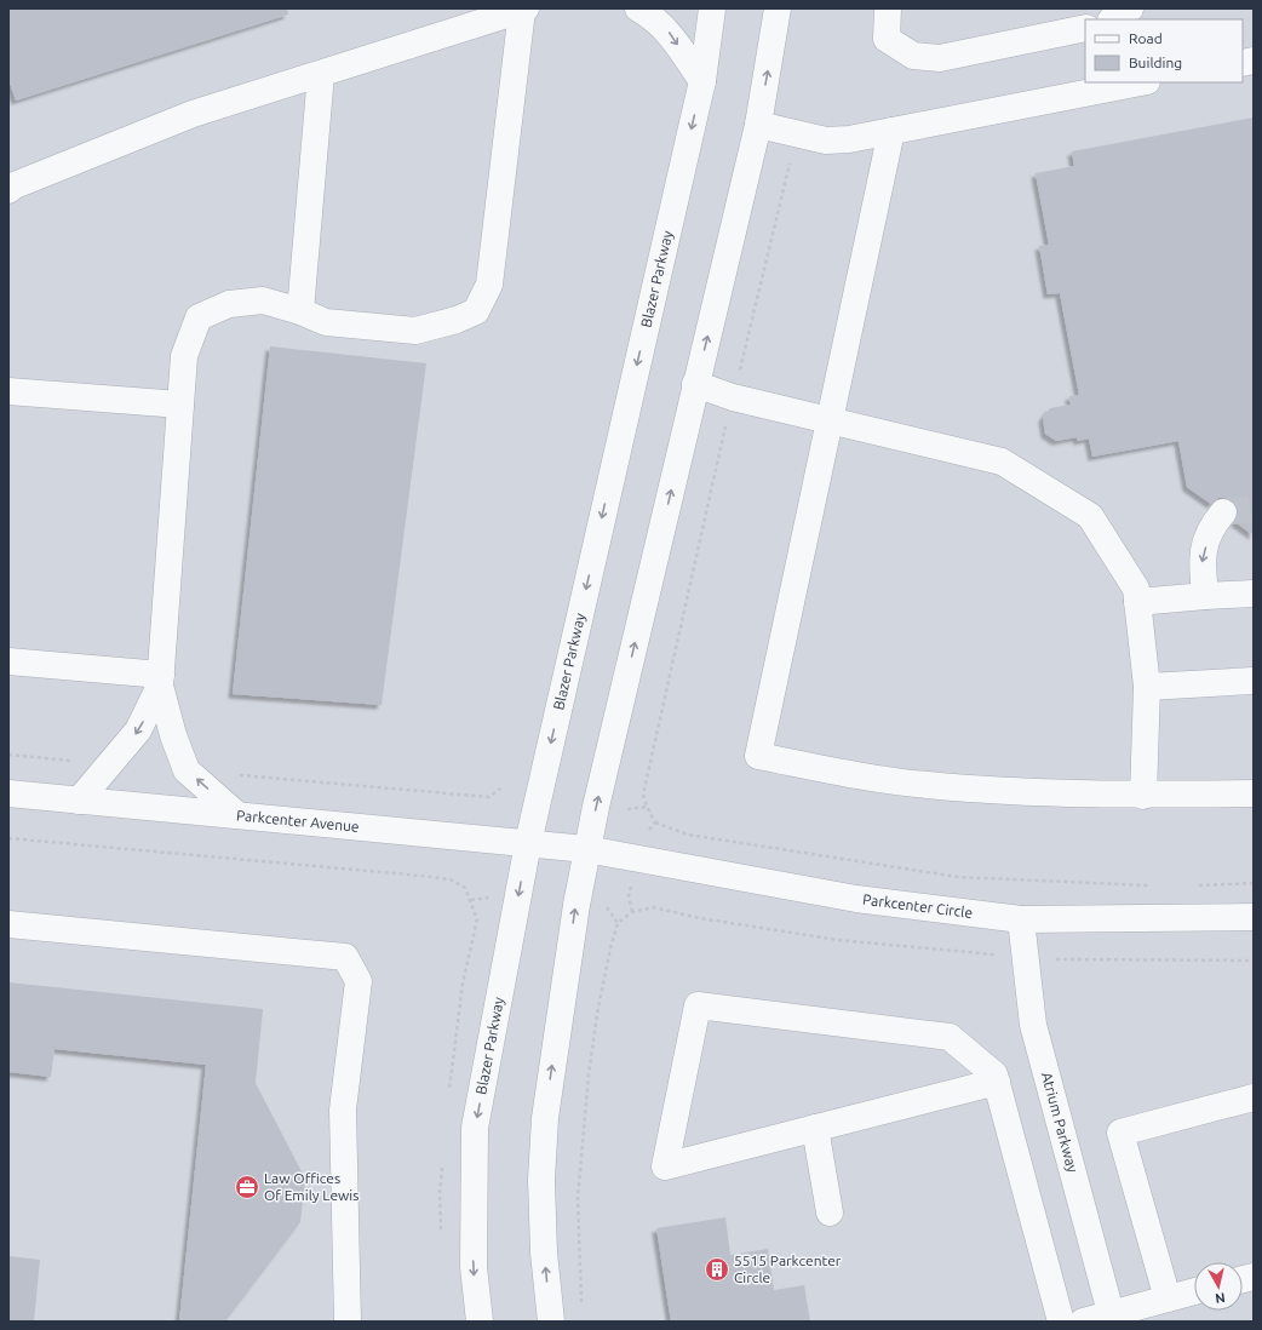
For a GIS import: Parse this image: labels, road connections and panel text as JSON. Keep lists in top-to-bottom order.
{
  "streets": {
    "street": [
      "Blazer Parkway",
      "Parkcenter Avenue",
      "Parkcenter Circle",
      "Atrium Parkway"
    ]
  },
  "crossings": [
    ["Blazer Parkway", "Parkcenter Avenue"],
    ["Parkcenter Avenue", "Parkcenter Circle"],
    ["Parkcenter Circle", "Atrium Parkway"]
  ],
  "places": {
    "office": ["Law Offices Of Emily Lewis"],
    "building": ["5515 Parkcenter Circle"]
  },
  "legend": ["Road", "Building"],
  "north": "bottom"
}
